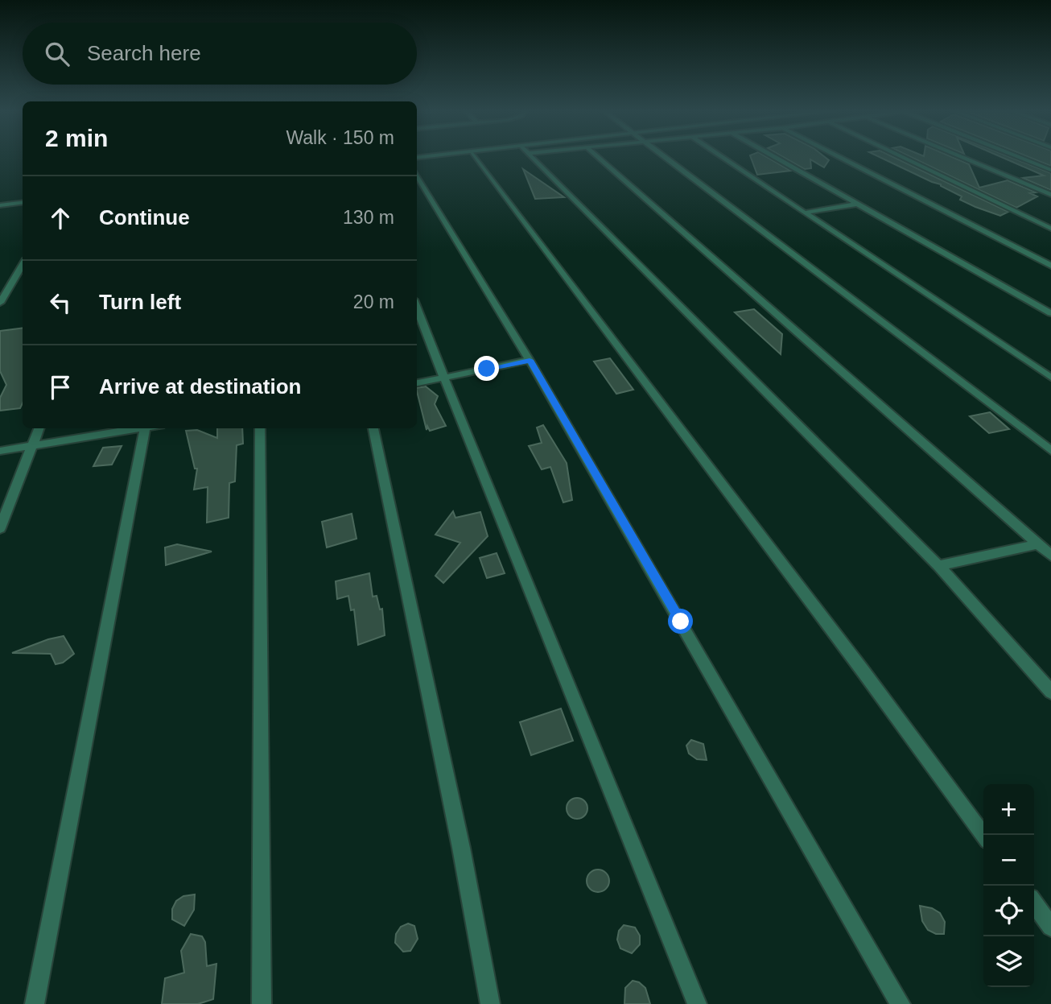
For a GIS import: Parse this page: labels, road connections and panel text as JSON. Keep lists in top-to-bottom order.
{
  "page": {
    "search": "Search here",
    "heading": ["2 min", "Walk · 150 m"],
    "list": [
      ["Continue", "130 m"],
      ["Turn left", "20 m"],
      "Arrive at destination"
    ],
    "map_buttons": ["+", "−"]
  }
}
